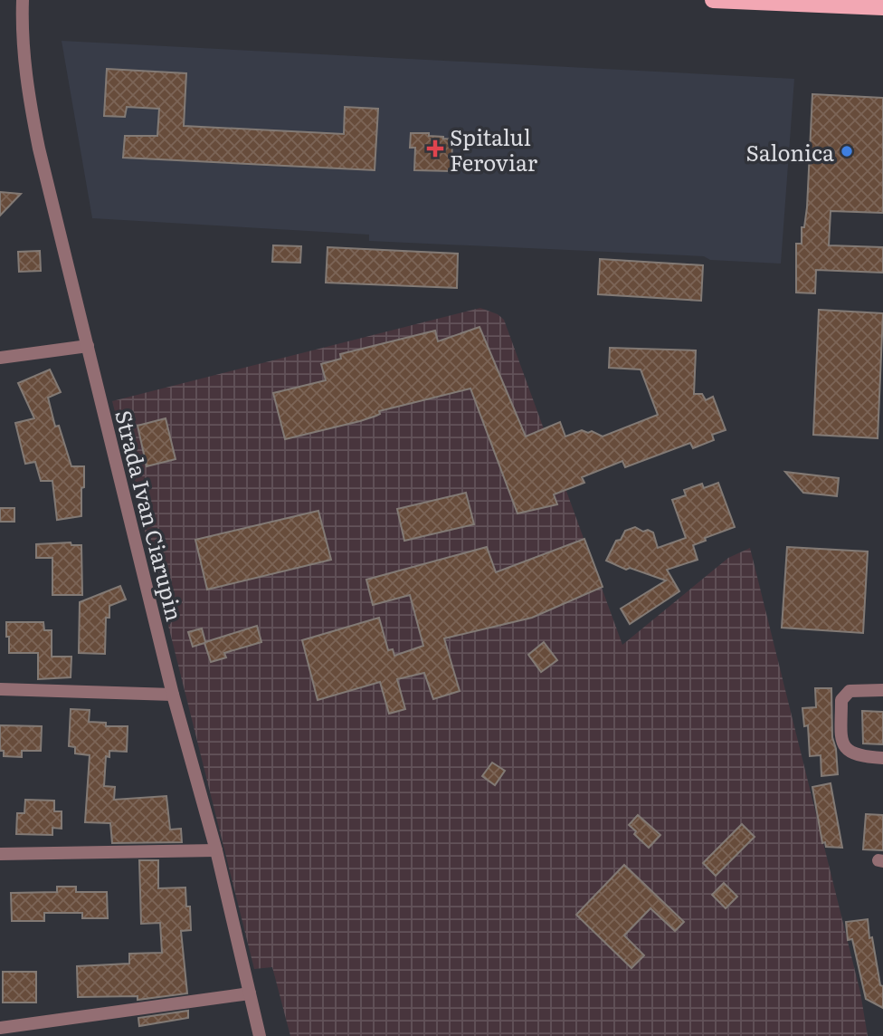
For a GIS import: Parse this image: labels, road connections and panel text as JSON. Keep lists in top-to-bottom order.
{
  "streets": {
    "street": ["Strada Ivan Ciarupin"]
  },
  "places": {
    "health": ["Spitalul Feroviar"],
    "other": ["Salonica"]
  }
}
